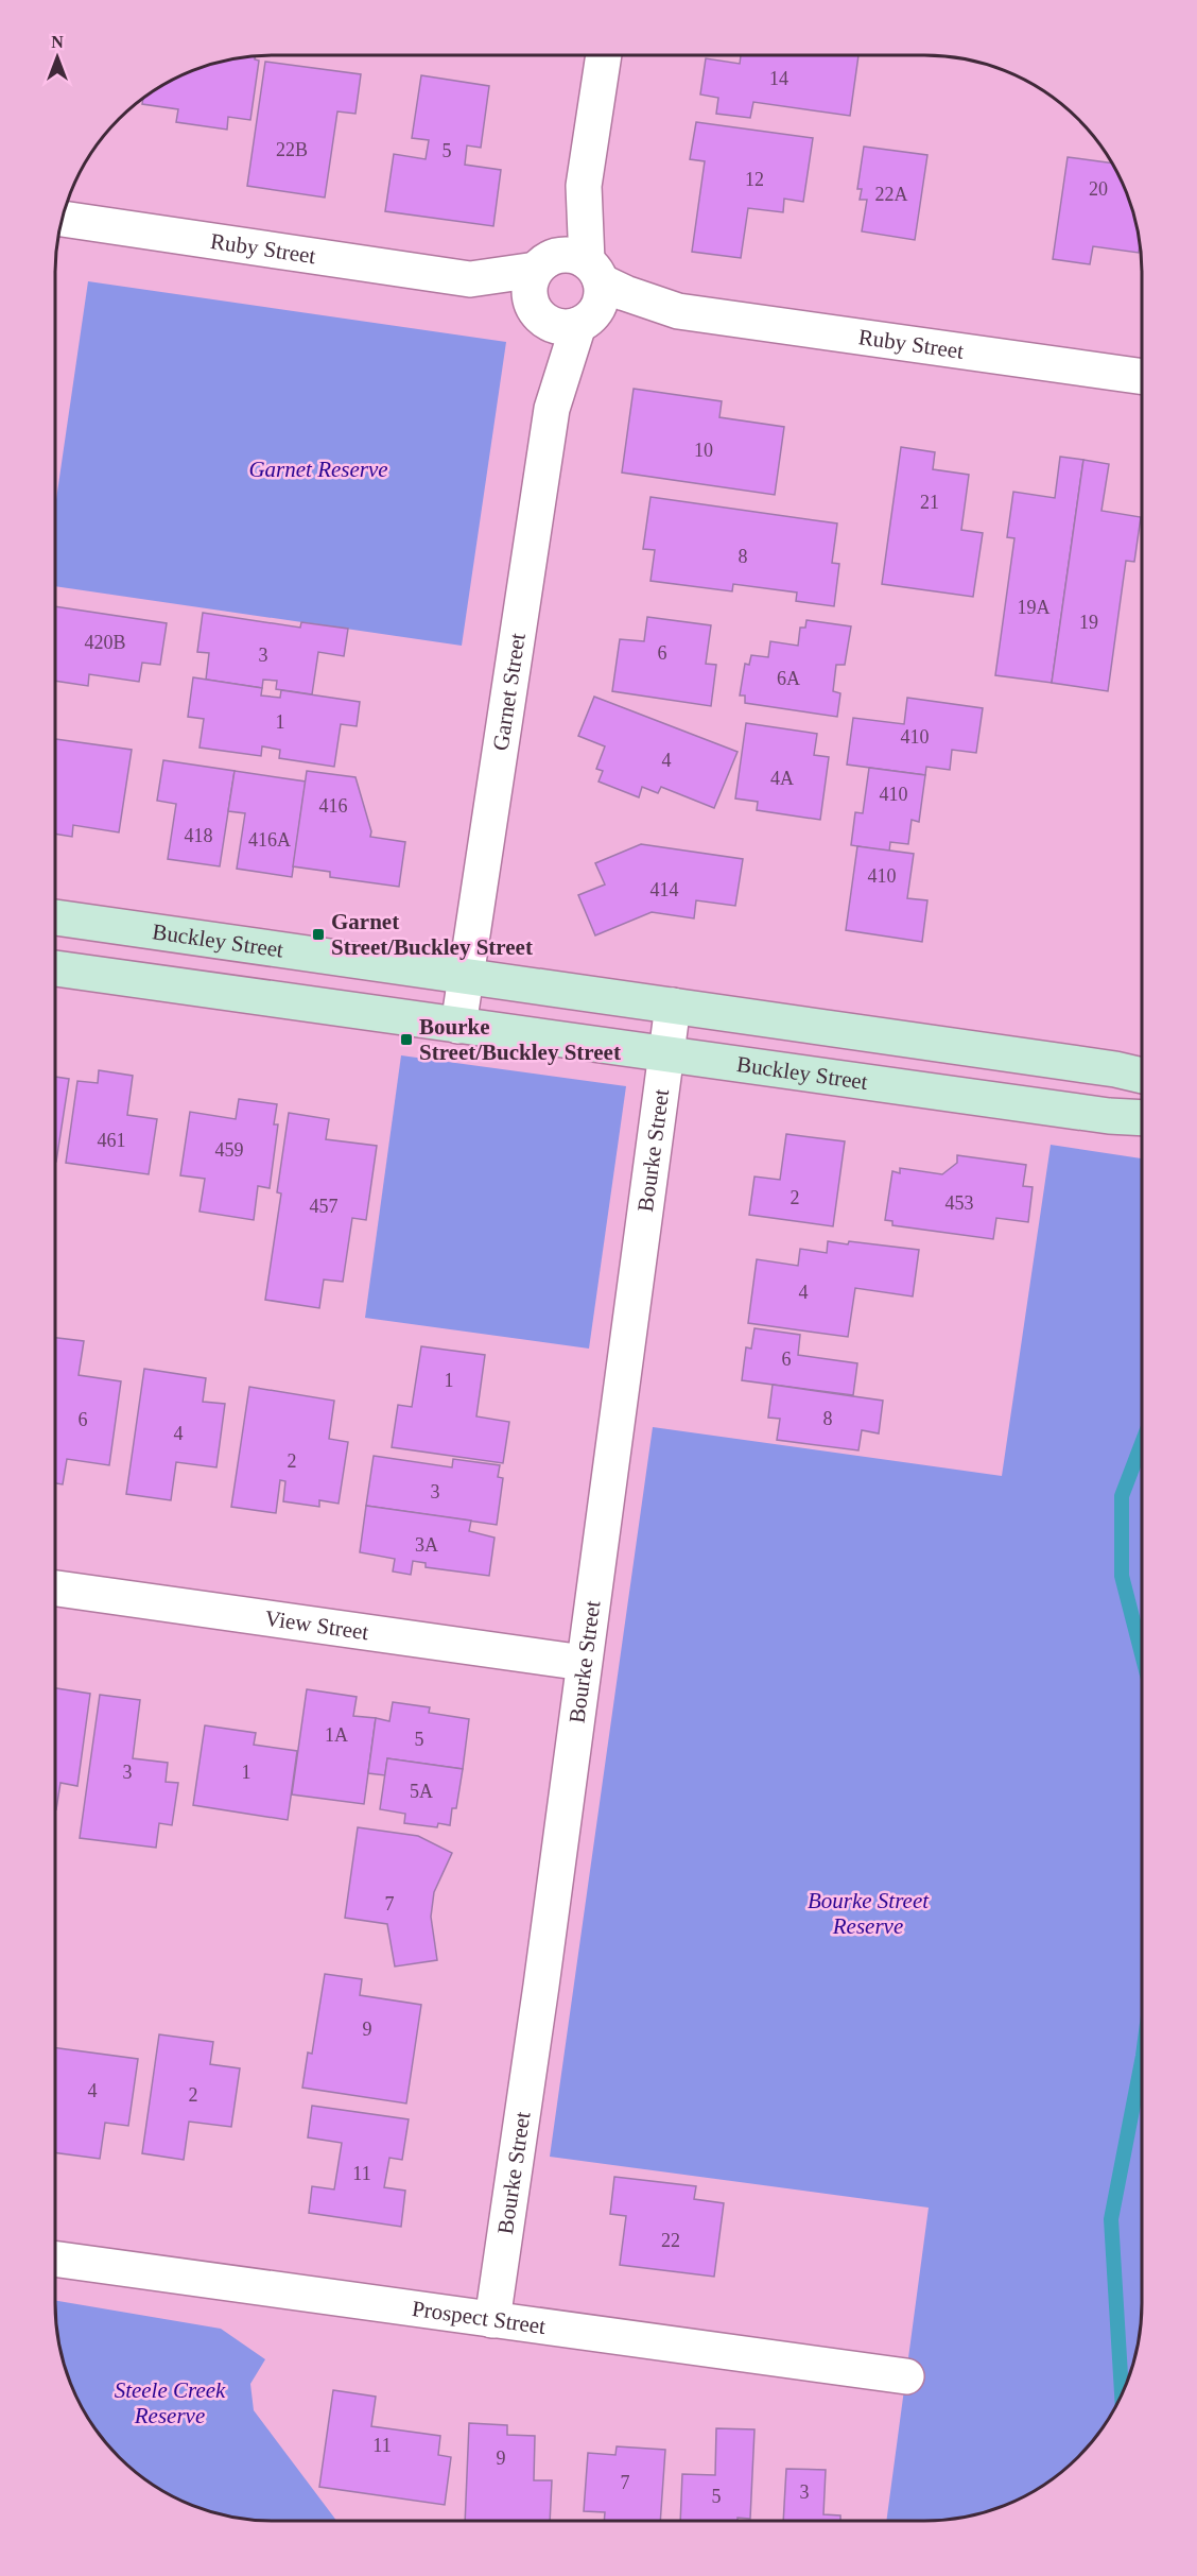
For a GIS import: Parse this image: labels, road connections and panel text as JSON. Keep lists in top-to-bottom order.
{
  "streets": {
    "main road": ["Buckley Street"],
    "street": [
      "Ruby Street",
      "Garnet Street",
      "Bourke Street",
      "View Street",
      "Prospect Street"
    ]
  },
  "crossings": [
    ["Ruby Street", "Garnet Street"],
    ["Garnet Street", "Buckley Street"],
    ["Buckley Street", "Bourke Street"],
    ["Bourke Street", "View Street"],
    ["Bourke Street", "Prospect Street"]
  ],
  "parks": ["Garnet Reserve", "Bourke Street Reserve", "Steele Creek Reserve"],
  "places": {
    "transit": ["Garnet Street/Buckley Street", "Bourke Street/Buckley Street"]
  },
  "house_numbers": [
    "14",
    "22B",
    "5",
    "12",
    "20",
    "22A",
    "10",
    "21",
    "8",
    "19A",
    "19",
    "420B",
    "6",
    "3",
    "6A",
    "1",
    "410",
    "4",
    "4A",
    "410",
    "416",
    "418",
    "416A",
    "410",
    "414",
    "461",
    "459",
    "2",
    "453",
    "457",
    "4",
    "6",
    "1",
    "8",
    "6",
    "4",
    "2",
    "3",
    "3A",
    "1A",
    "5",
    "3",
    "1",
    "5A",
    "7",
    "9",
    "4",
    "2",
    "11",
    "22",
    "11",
    "9",
    "7",
    "3",
    "5"
  ],
  "north": "top"
}
